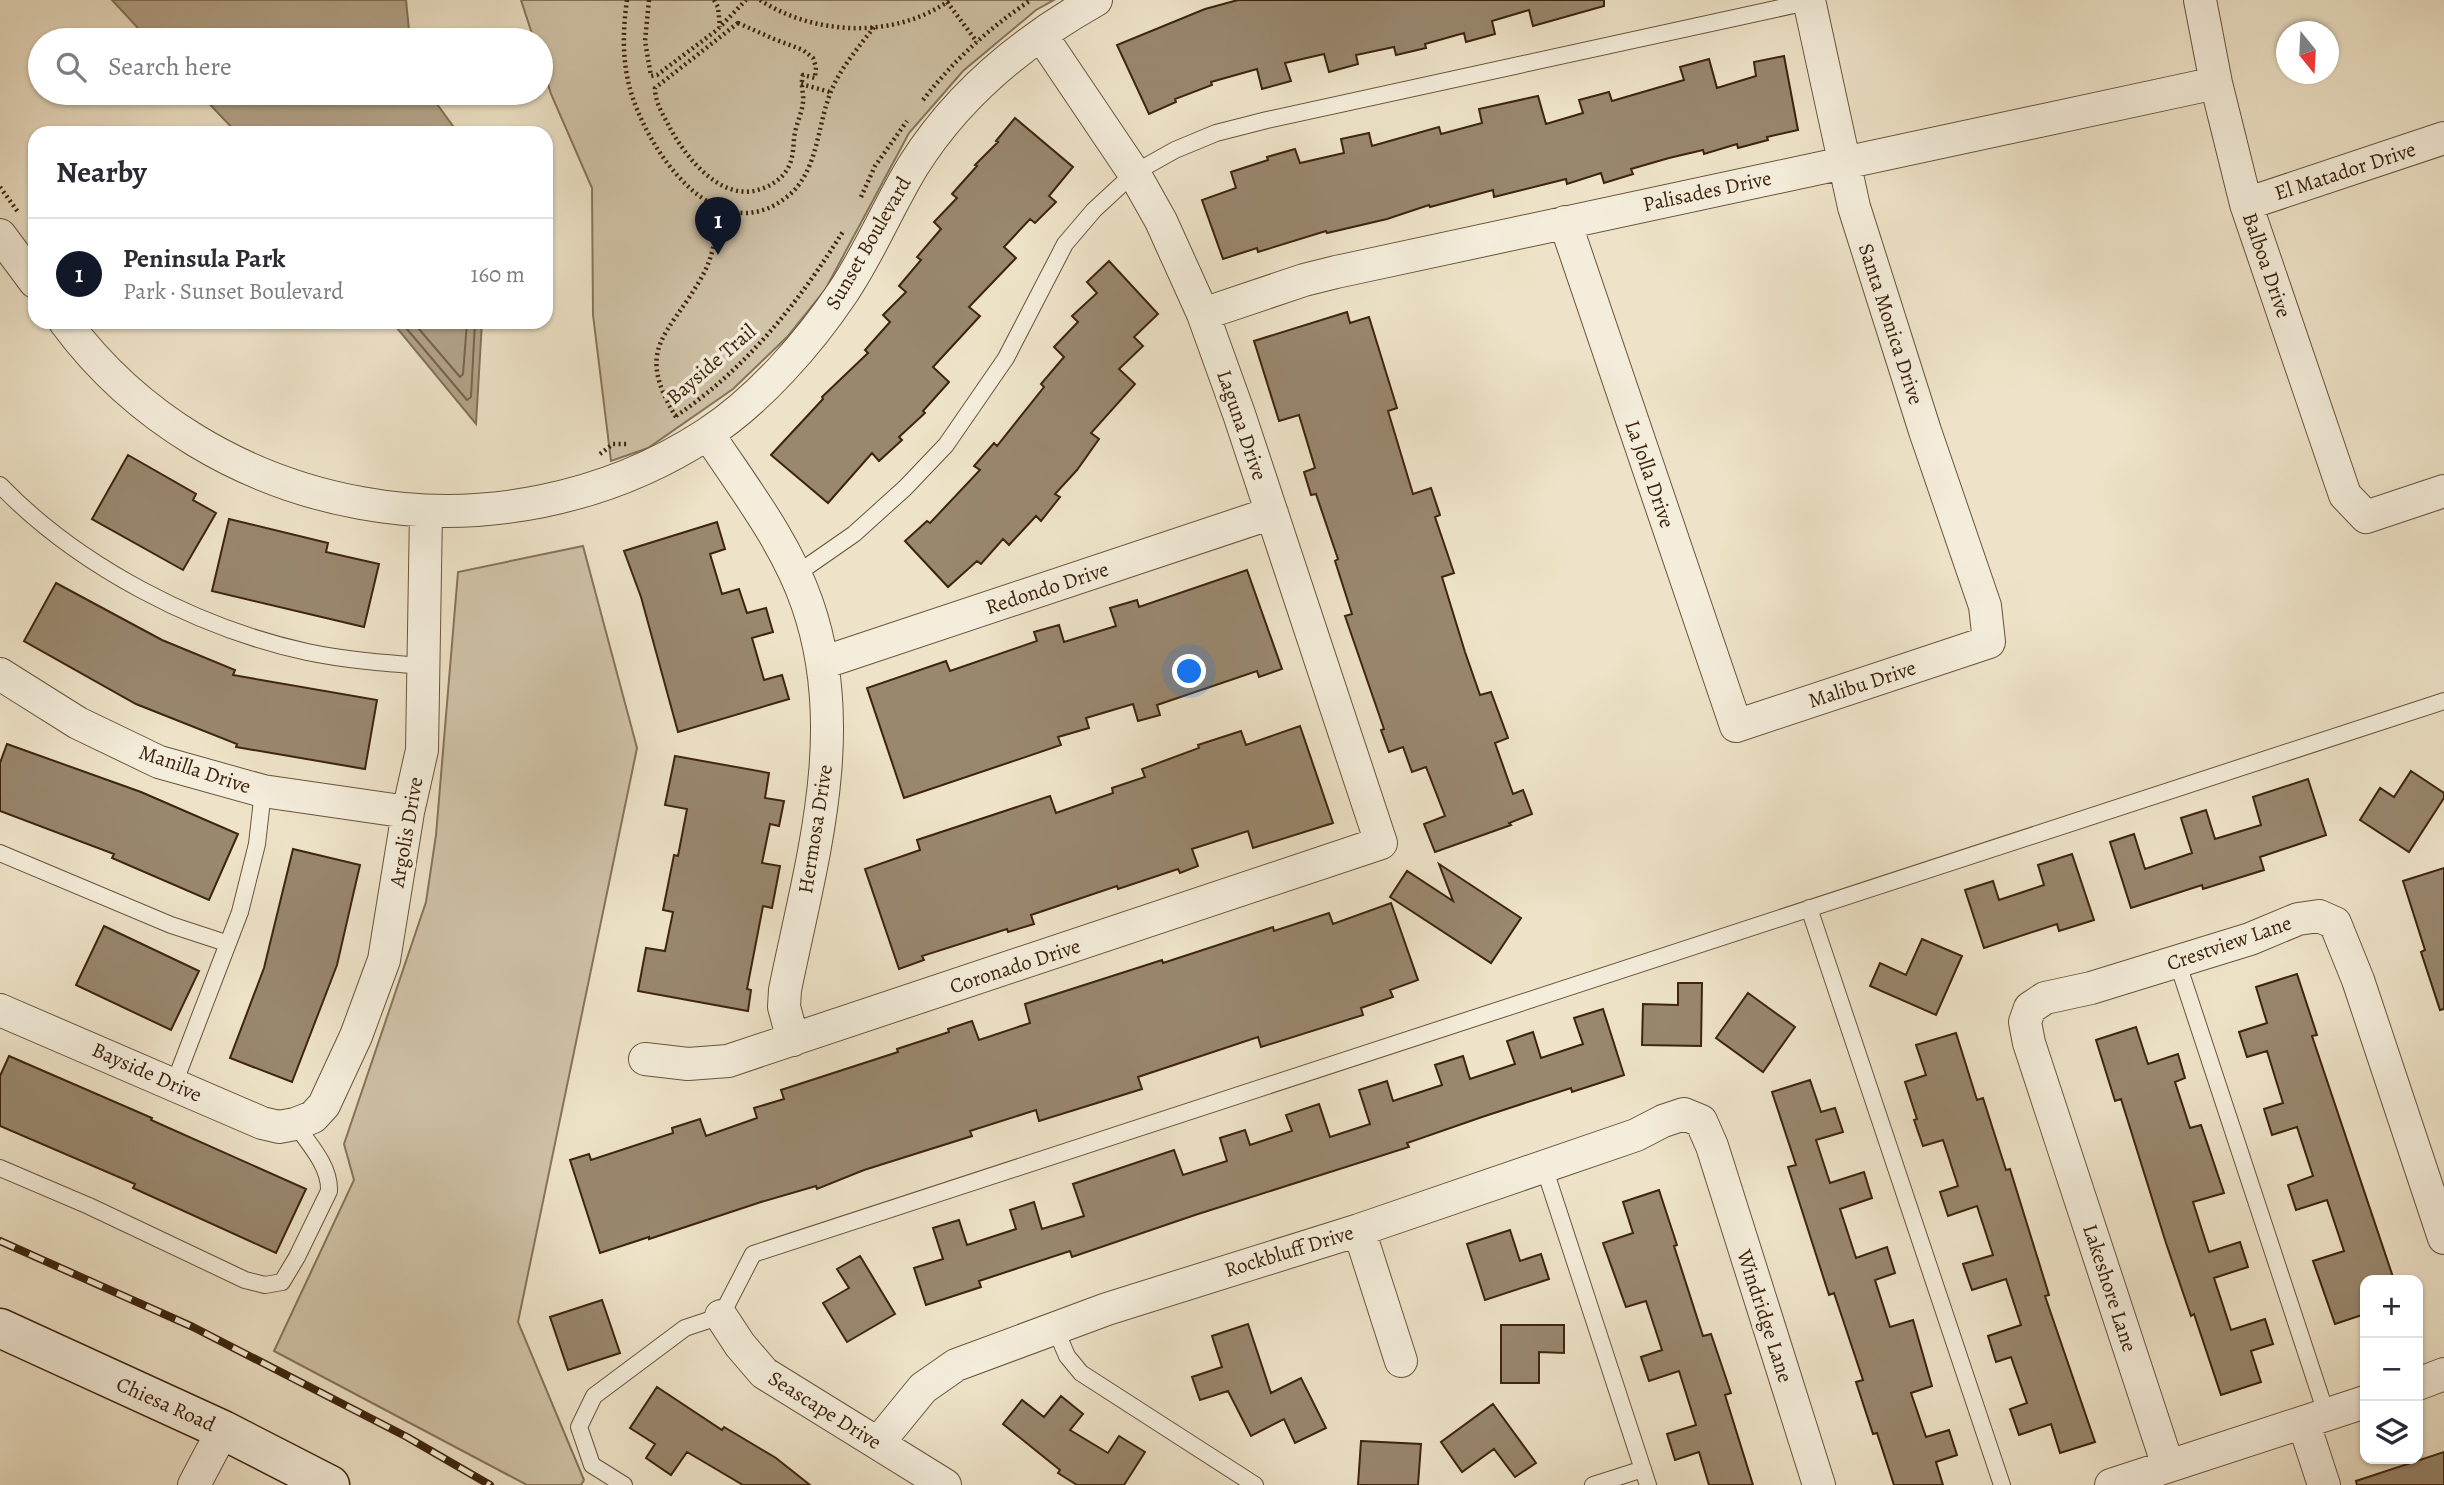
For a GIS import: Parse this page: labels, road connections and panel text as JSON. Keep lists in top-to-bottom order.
{
  "streets": {
    "main road": ["Chiesa Road"],
    "street": [
      "El Matador Drive",
      "Palisades Drive",
      "Sunset Boulevard",
      "Balboa Drive",
      "Santa Monica Drive",
      "Laguna Drive",
      "La Jolla Drive",
      "Redondo Drive",
      "Malibu Drive",
      "Manilla Drive",
      "Hermosa Drive",
      "Argolis Drive",
      "Crestview Lane",
      "Coronado Drive",
      "Bayside Drive",
      "Rockbluff Drive",
      "Lakeshore Lane",
      "Windridge Lane",
      "Seascape Drive"
    ],
    "path": ["Bayside Trail"]
  },
  "crossings": [
    ["El Matador Drive", "Balboa Drive"],
    ["Palisades Drive", "Balboa Drive"],
    ["Palisades Drive", "Santa Monica Drive"],
    ["Palisades Drive", "Laguna Drive"],
    ["Palisades Drive", "La Jolla Drive"],
    ["Sunset Boulevard", "Laguna Drive"],
    ["Sunset Boulevard", "Hermosa Drive"],
    ["Sunset Boulevard", "Argolis Drive"],
    ["Santa Monica Drive", "Malibu Drive"],
    ["Laguna Drive", "Redondo Drive"],
    ["Laguna Drive", "Coronado Drive"],
    ["La Jolla Drive", "Malibu Drive"],
    ["Redondo Drive", "Hermosa Drive"],
    ["Manilla Drive", "Argolis Drive"],
    ["Hermosa Drive", "Coronado Drive"],
    ["Argolis Drive", "Bayside Drive"],
    ["Crestview Lane", "Lakeshore Lane"],
    ["Rockbluff Drive", "Windridge Lane"],
    ["Rockbluff Drive", "Seascape Drive"]
  ],
  "north": "bottom",
  "page": {
    "search": "Search here",
    "heading": "Nearby",
    "pins": "1",
    "list": [
      {
        "mark": "1",
        "name": "Peninsula Park",
        "note": "Park · Sunset Boulevard",
        "value": "160 m"
      }
    ],
    "map_buttons": ["+", "−"]
  }
}
